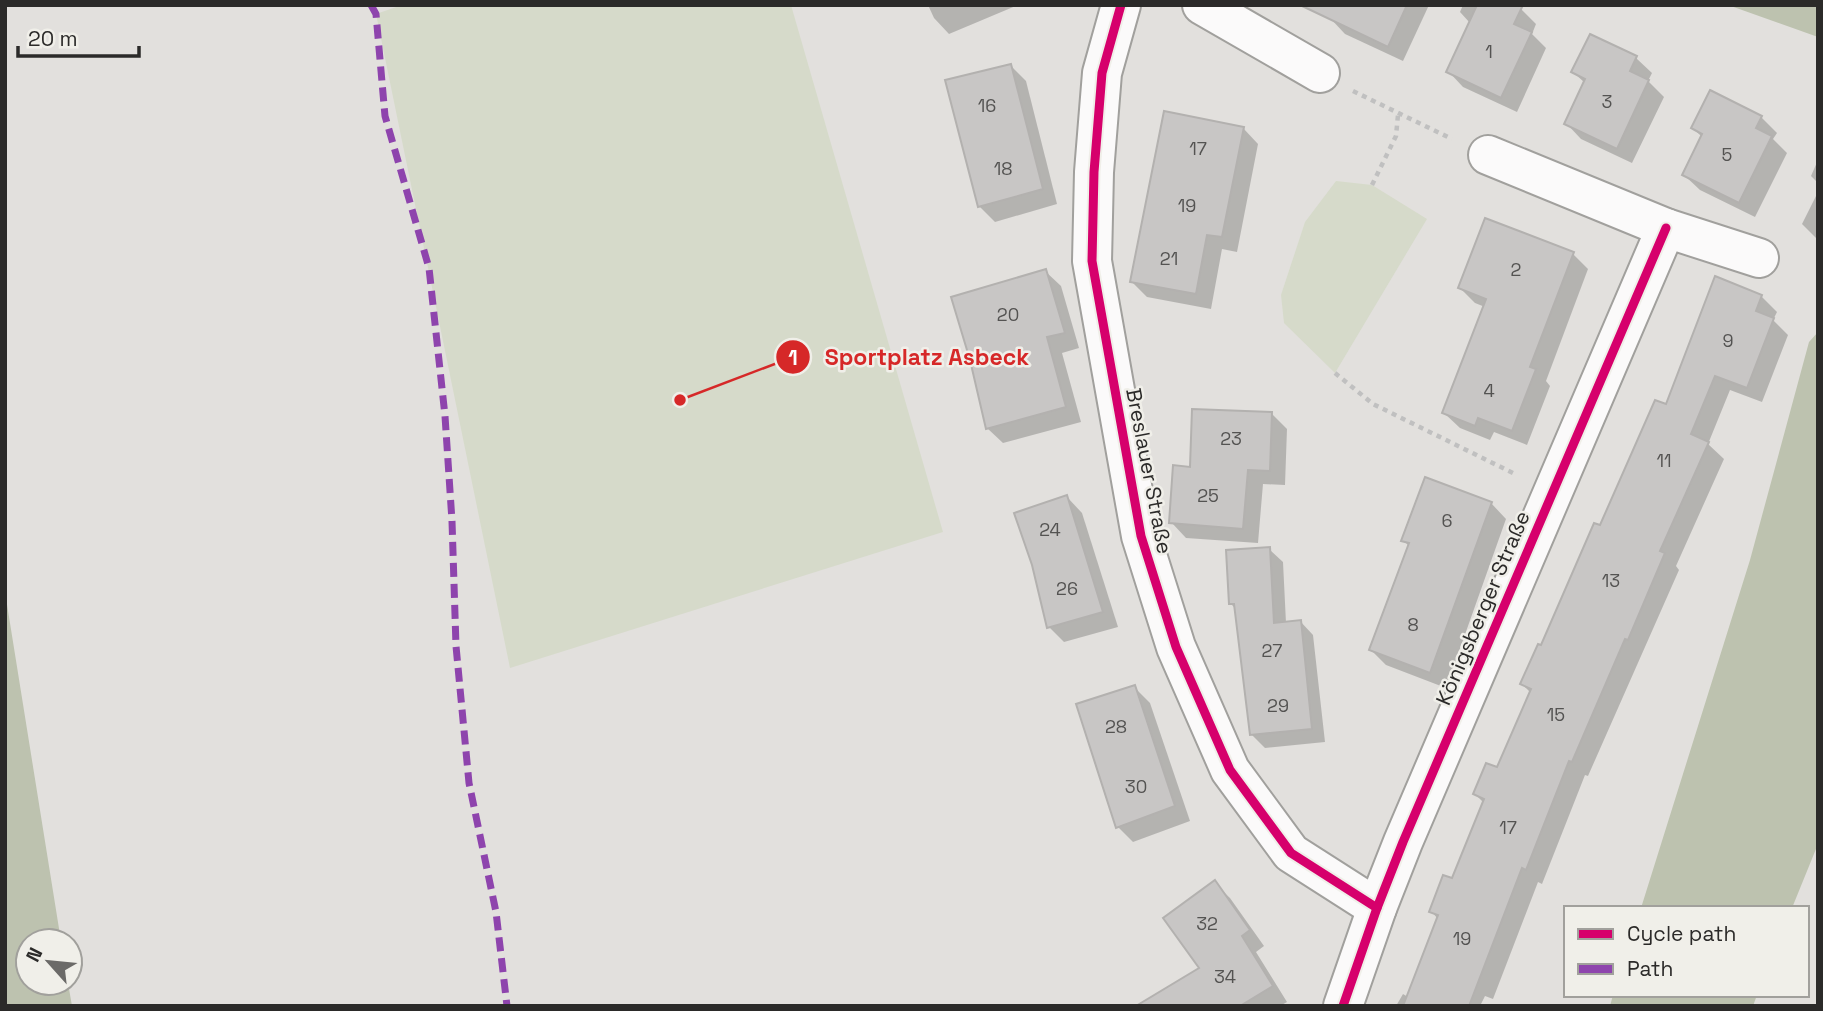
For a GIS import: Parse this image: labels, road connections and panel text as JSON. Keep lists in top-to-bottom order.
{
  "streets": {
    "street": ["Breslauer Straße", "Königsberger Straße"]
  },
  "crossings": [
    ["Breslauer Straße", "Königsberger Straße"]
  ],
  "places": ["Sportplatz Asbeck"],
  "house_numbers": [
    "1",
    "3",
    "16",
    "17",
    "5",
    "18",
    "19",
    "21",
    "2",
    "20",
    "9",
    "4",
    "23",
    "11",
    "25",
    "6",
    "24",
    "13",
    "26",
    "8",
    "27",
    "29",
    "15",
    "28",
    "30",
    "17",
    "32",
    "19",
    "34"
  ],
  "legend": ["Cycle path", "Path"],
  "scale_bar": "20 m",
  "north": "top left"
}
